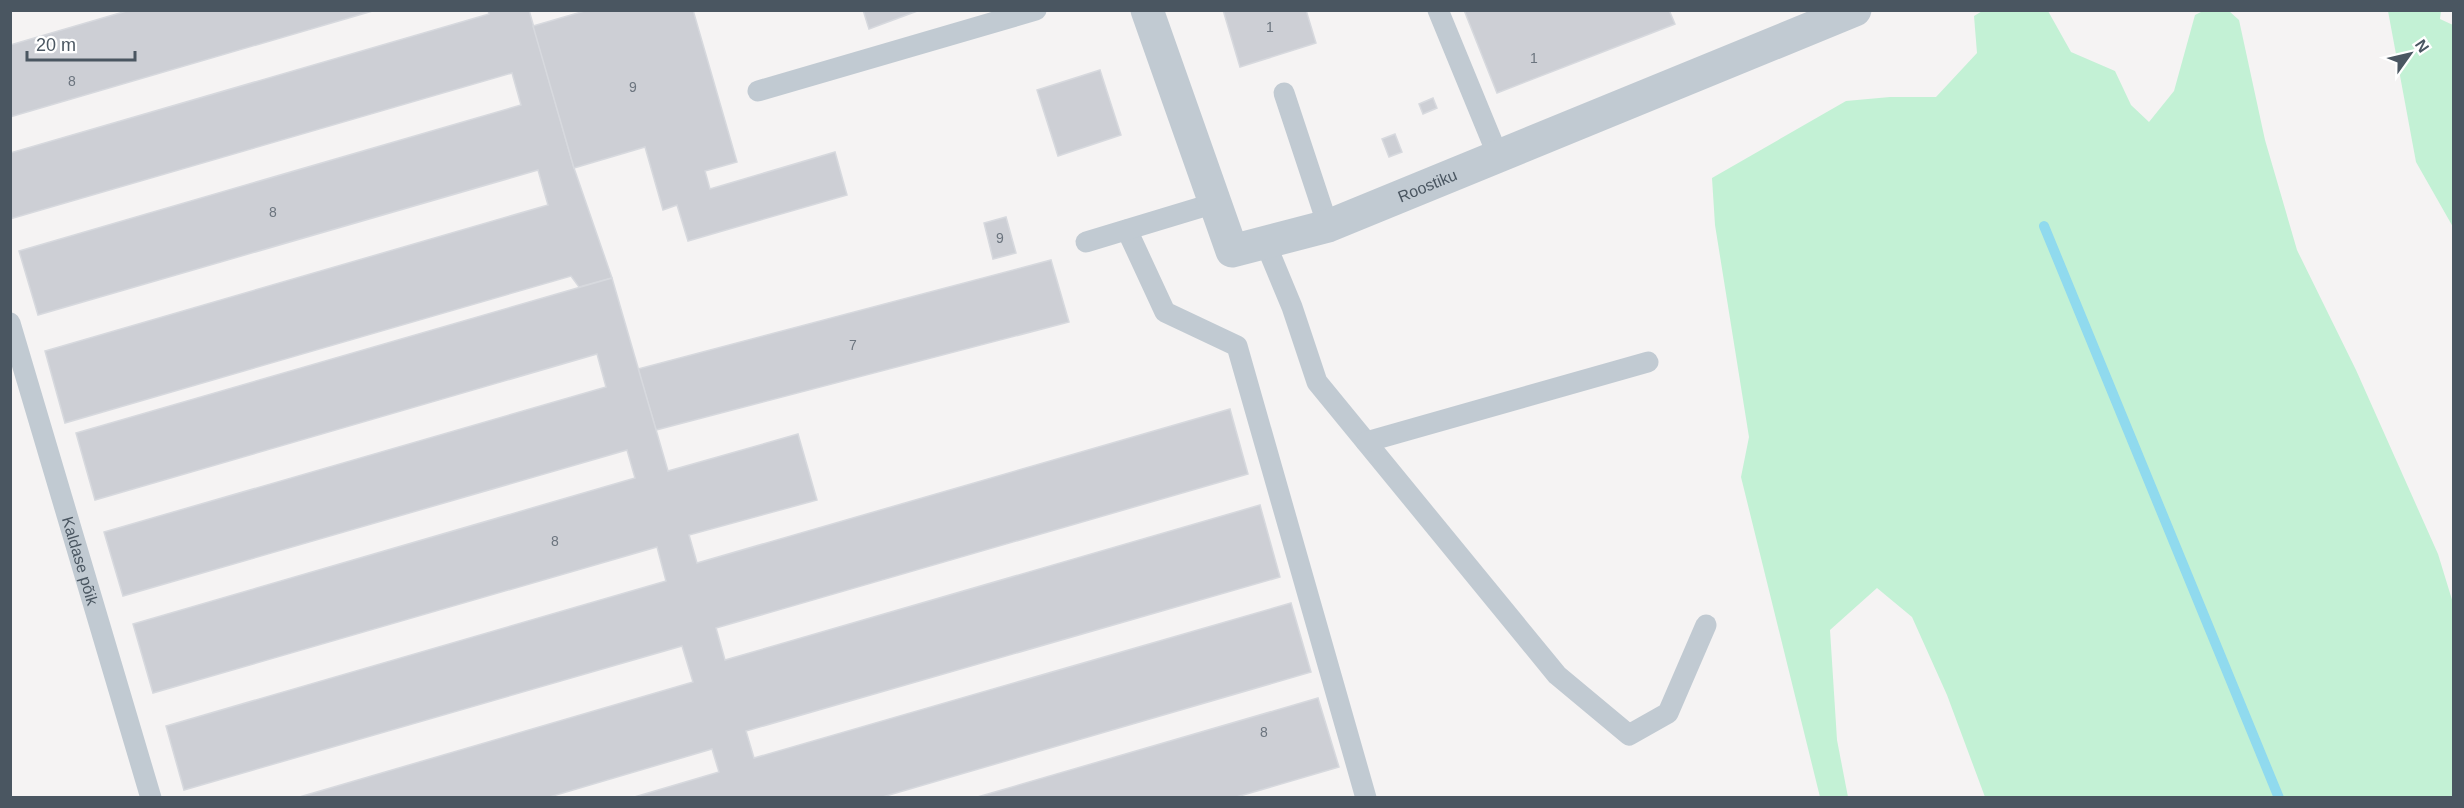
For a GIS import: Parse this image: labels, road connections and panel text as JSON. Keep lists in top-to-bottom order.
{
  "streets": {
    "street": ["Roostiku"],
    "lane": ["Kaldase põik"]
  },
  "house_numbers": [
    "1",
    "1",
    "8",
    "9",
    "8",
    "9",
    "7",
    "8",
    "8"
  ],
  "scale_bar": "20 m",
  "north": "top right"
}
